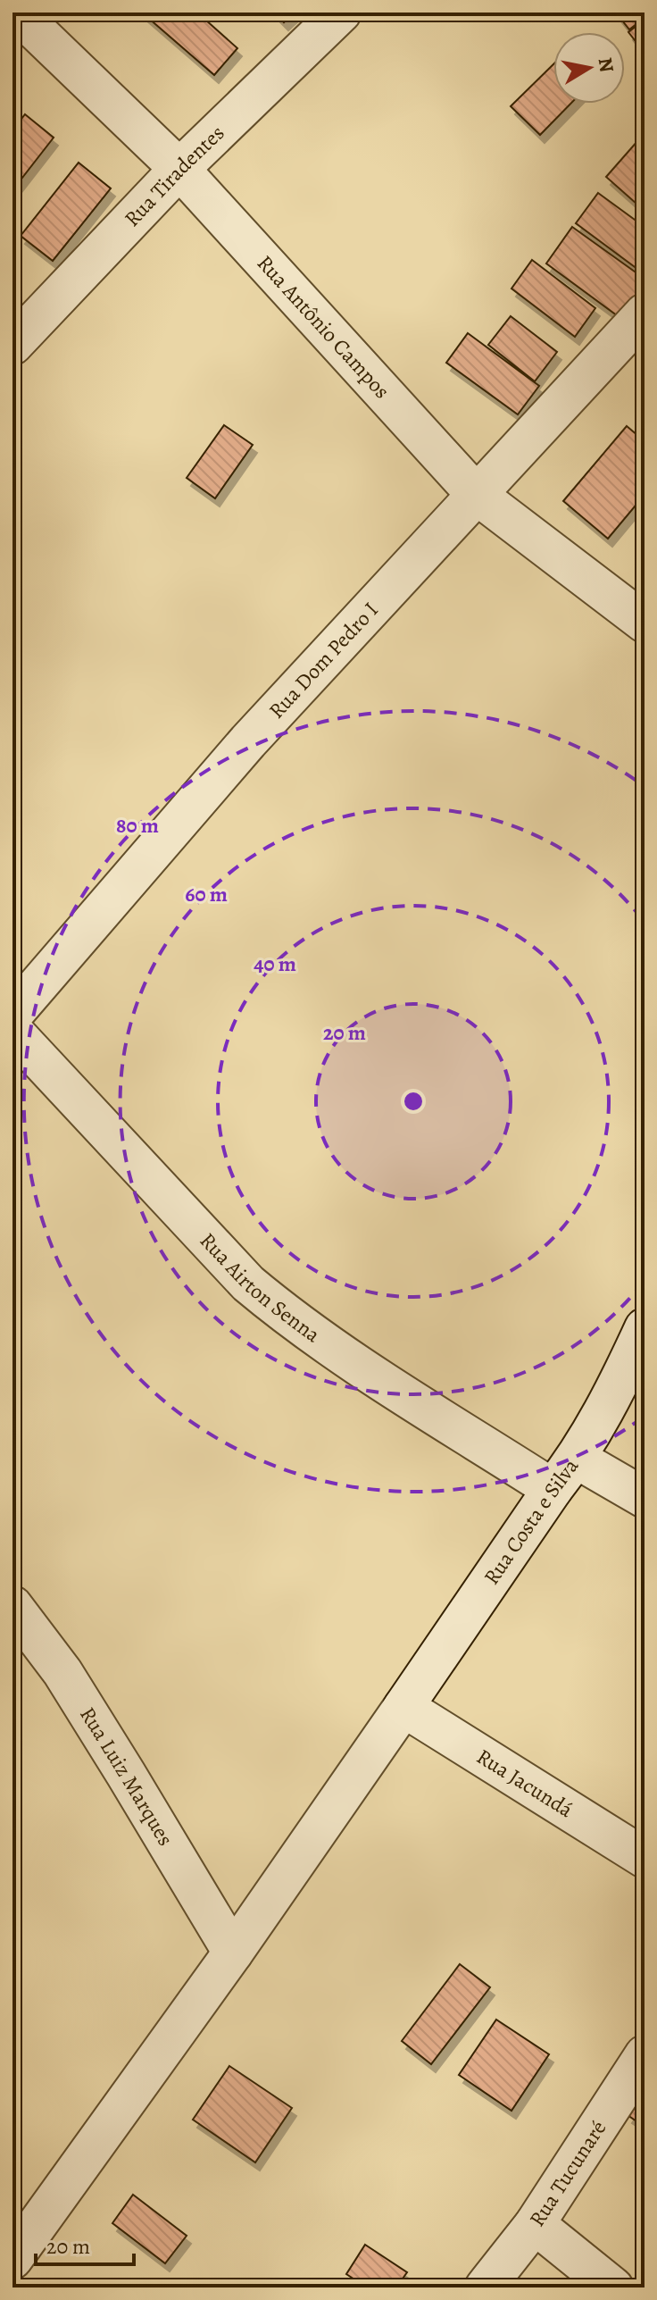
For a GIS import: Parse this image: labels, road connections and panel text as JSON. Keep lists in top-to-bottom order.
{
  "streets": {
    "street": [
      "Rua Tiradentes",
      "Rua Antônio Campos",
      "Rua Dom Pedro I",
      "Rua Airton Senna",
      "Rua Costa e Silva",
      "Rua Luiz Marques",
      "Rua Jacundá",
      "Rua Tucunaré"
    ]
  },
  "crossings": [
    ["Rua Tiradentes", "Rua Antônio Campos"],
    ["Rua Antônio Campos", "Rua Dom Pedro I"],
    ["Rua Airton Senna", "Rua Costa e Silva"],
    ["Rua Costa e Silva", "Rua Luiz Marques"],
    ["Rua Costa e Silva", "Rua Jacundá"]
  ],
  "scale_bar": "20 m",
  "north": "right",
  "rings": [
    "80 m",
    "60 m",
    "40 m",
    "20 m"
  ]
}
